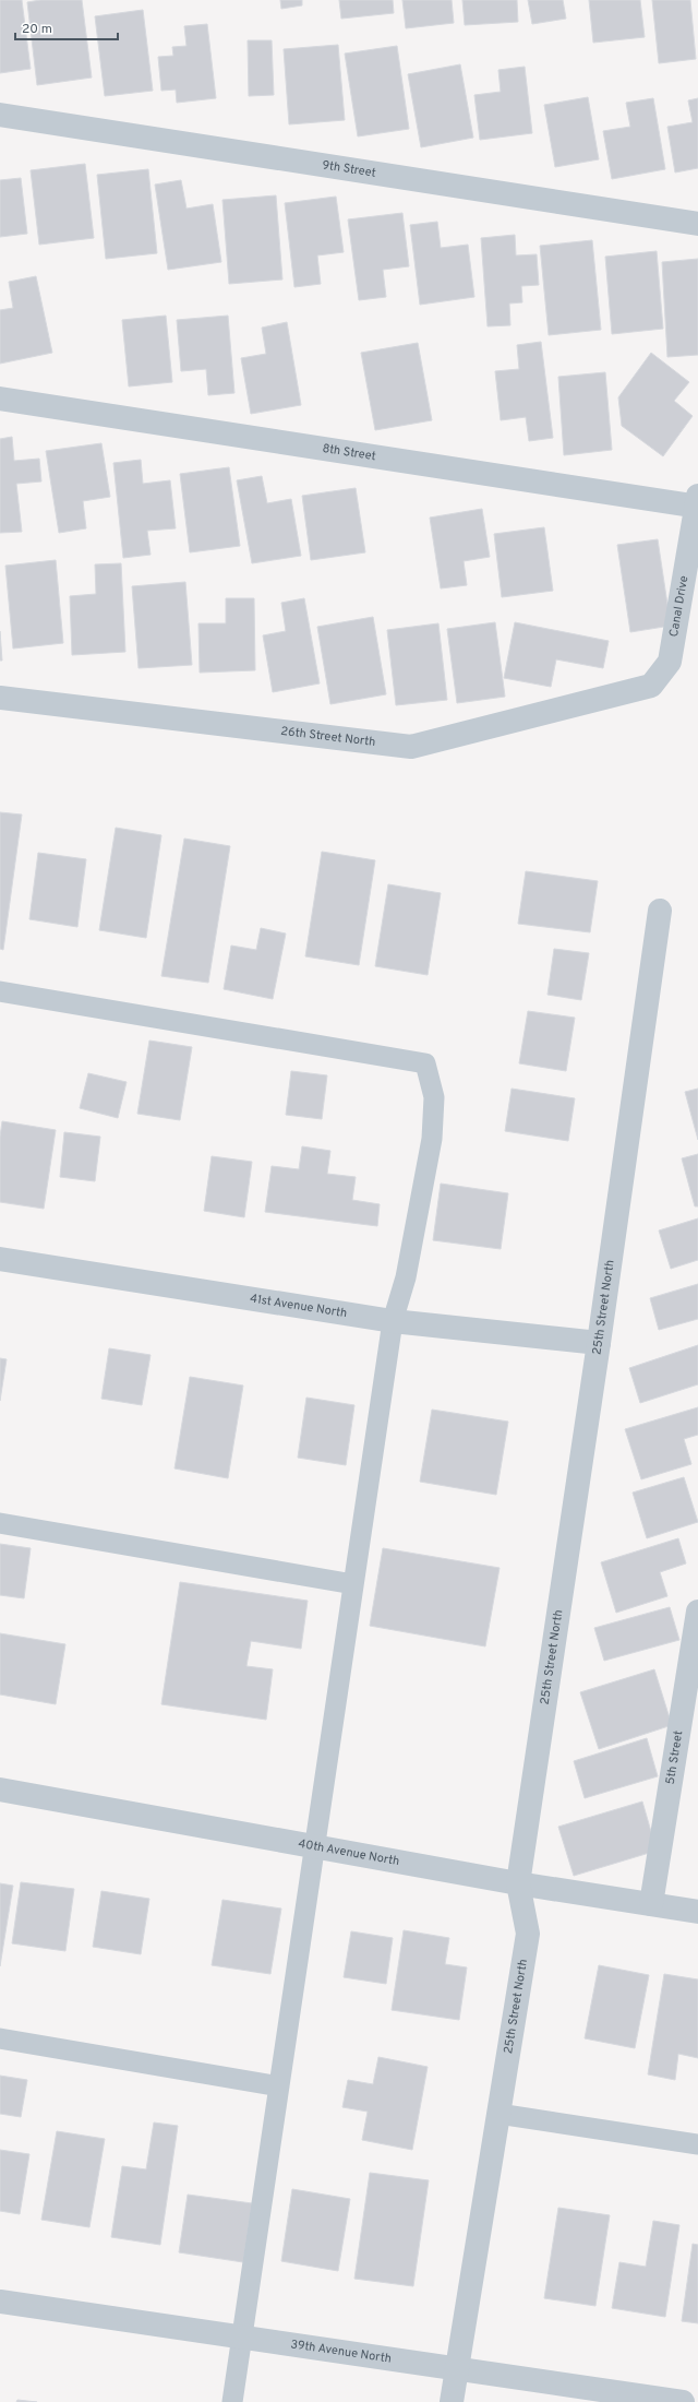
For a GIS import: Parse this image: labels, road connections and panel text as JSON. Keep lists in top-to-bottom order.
{
  "streets": {
    "street": [
      "9th Street",
      "8th Street",
      "Canal Drive",
      "26th Street North",
      "41st Avenue North",
      "25th Street North",
      "5th Street",
      "40th Avenue North",
      "39th Avenue North"
    ]
  },
  "crossings": [
    ["8th Street", "Canal Drive"],
    ["Canal Drive", "26th Street North"],
    ["41st Avenue North", "25th Street North"],
    ["25th Street North", "40th Avenue North"],
    ["25th Street North", "39th Avenue North"],
    ["5th Street", "40th Avenue North"]
  ],
  "scale_bar": "20 m"
}
